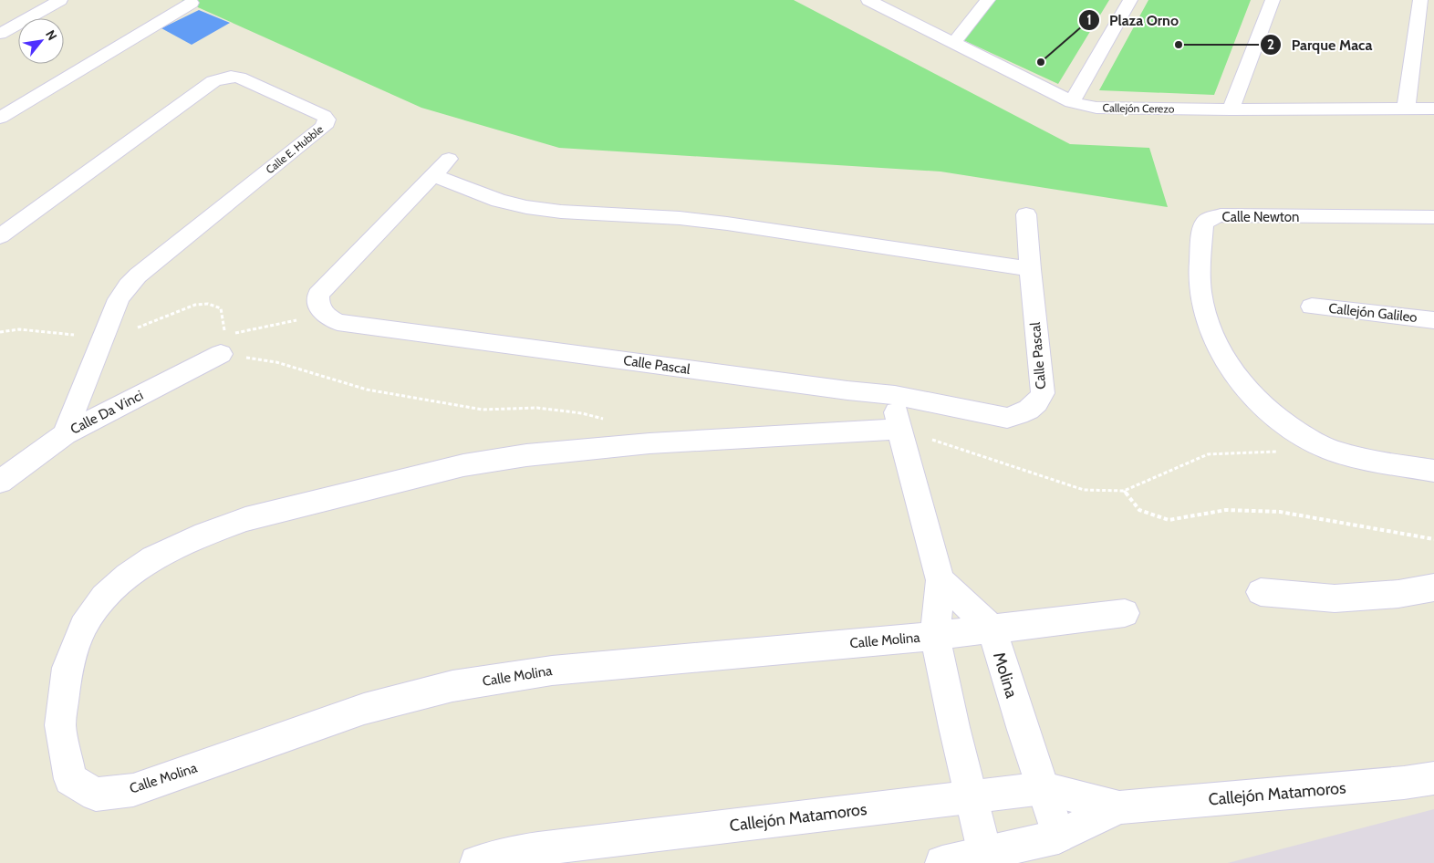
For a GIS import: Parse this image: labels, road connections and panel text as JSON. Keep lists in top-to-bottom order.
{
  "streets": {
    "street": [
      "Callejón Cerezo",
      "Calle E. Hubble",
      "Calle Newton",
      "Callejón Galileo",
      "Calle Pascal",
      "Calle Da Vinci",
      "Calle Molina",
      "Molina",
      "Callejón Matamoros"
    ]
  },
  "crossings": [
    ["Calle E. Hubble", "Calle Da Vinci"],
    ["Calle Molina", "Molina"],
    ["Molina", "Callejón Matamoros"]
  ],
  "places": ["Parque Maca", "Plaza Orno"],
  "north": "top right"
}
